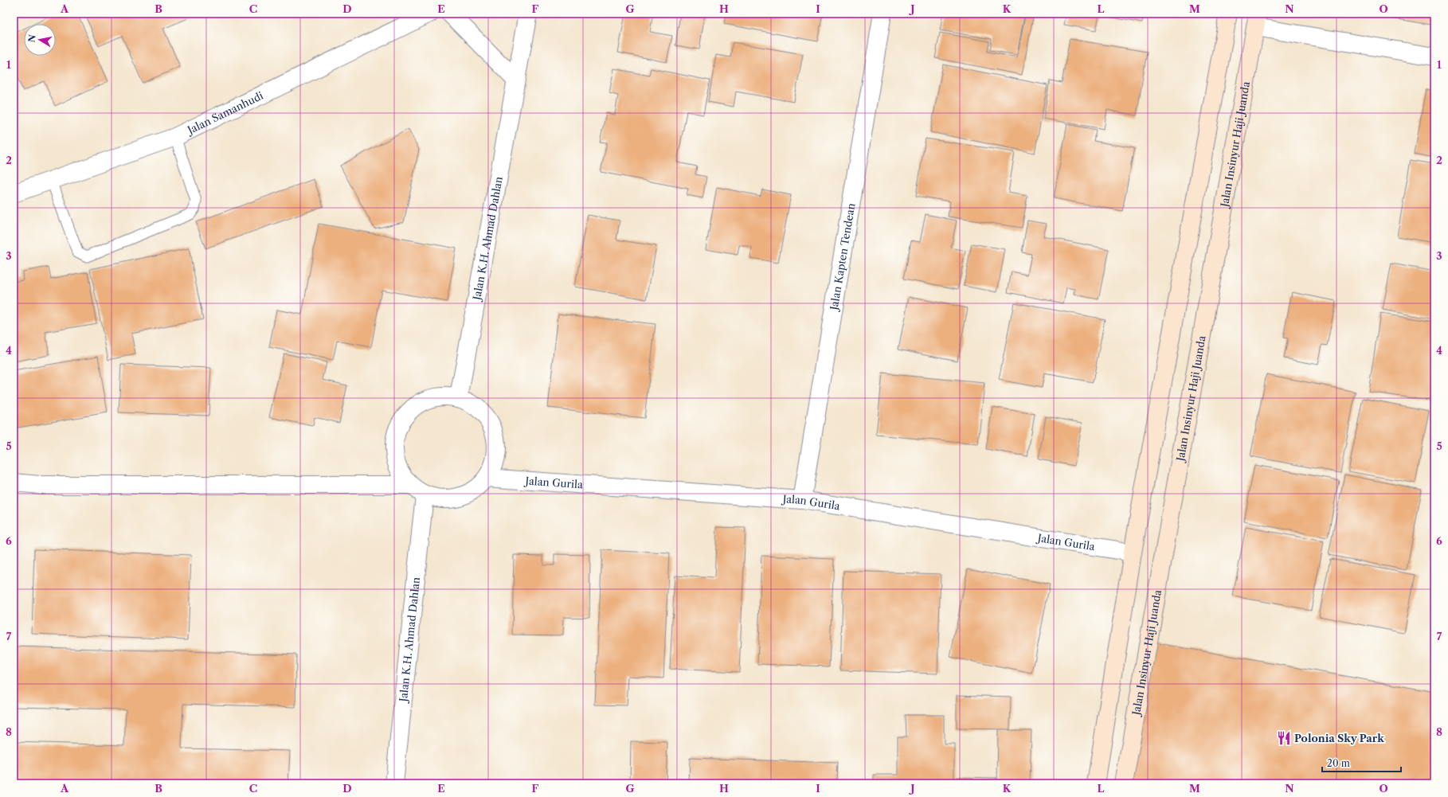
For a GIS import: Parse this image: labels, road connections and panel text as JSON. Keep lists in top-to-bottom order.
{
  "streets": {
    "main road": ["Jalan Insinyur Haji Juanda"],
    "street": [
      "Jalan Samanhudi",
      "Jalan K.H. Ahmad Dahlan",
      "Jalan Kapten Tendean",
      "Jalan Gurila"
    ]
  },
  "crossings": [
    ["Jalan K.H. Ahmad Dahlan", "Jalan Gurila"],
    ["Jalan Kapten Tendean", "Jalan Gurila"]
  ],
  "places": {
    "restaurant": ["Polonia Sky Park"]
  },
  "scale_bar": "20 m",
  "north": "left",
  "grid": {
    "columns": [
      "A",
      "B",
      "C",
      "D",
      "E",
      "F",
      "G",
      "H",
      "I",
      "J",
      "K",
      "L",
      "M",
      "N",
      "O"
    ],
    "rows": [
      "1",
      "2",
      "3",
      "4",
      "5",
      "6",
      "7",
      "8"
    ]
  }
}
